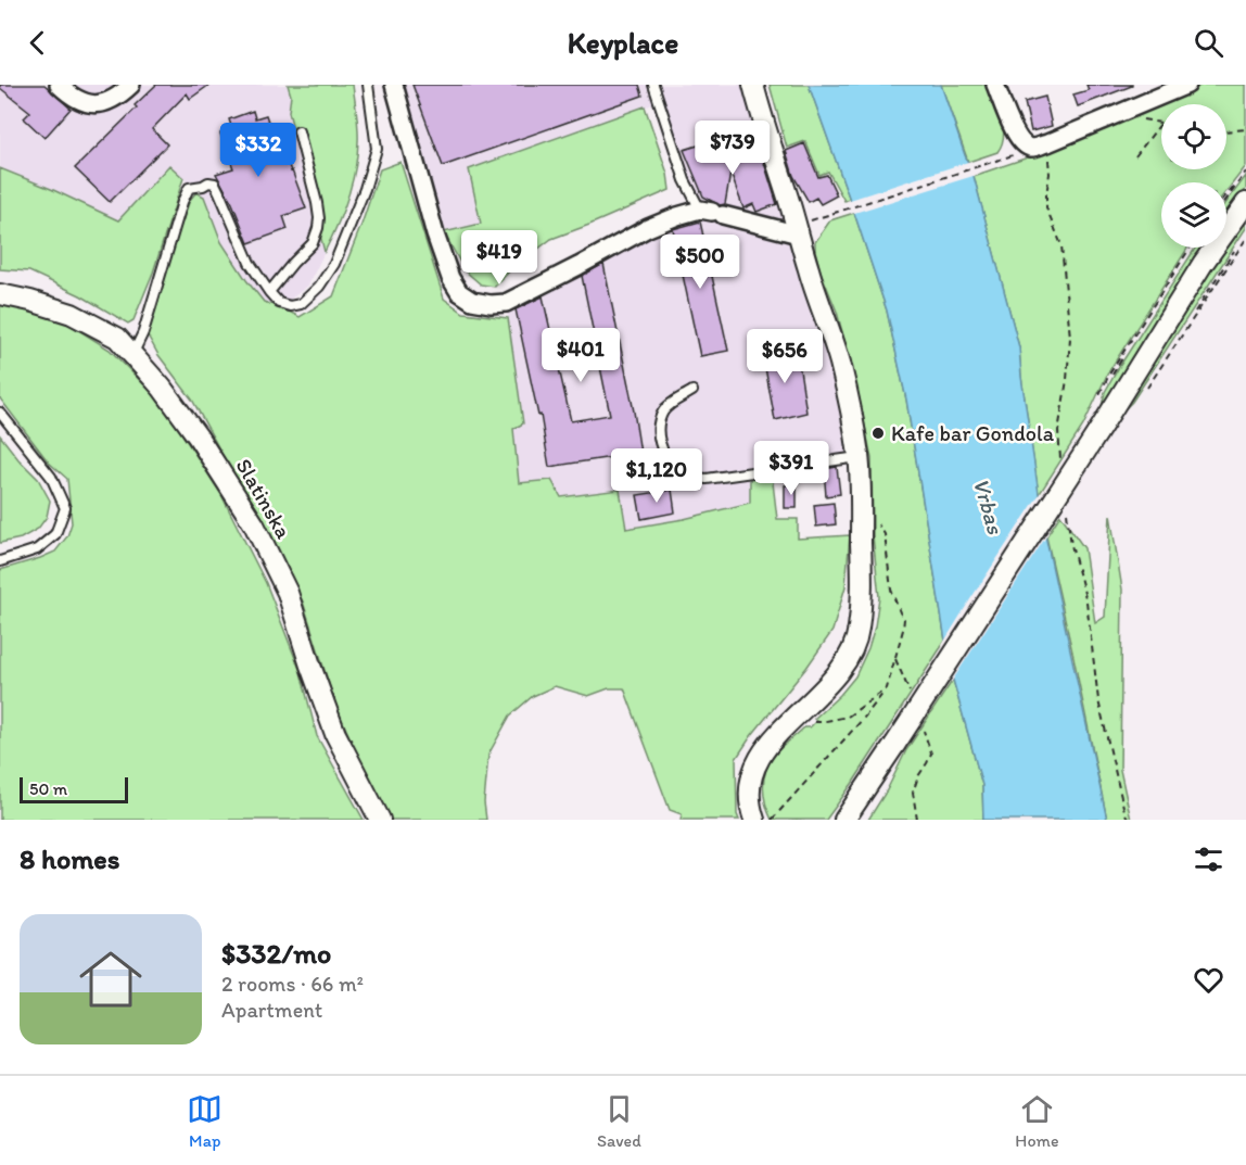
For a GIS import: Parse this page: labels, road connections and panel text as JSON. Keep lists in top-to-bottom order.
{
  "streets": {
    "street": ["Slatinska"]
  },
  "water": ["Vrbas"],
  "places": ["Kafe bar Gondola"],
  "scale_bar": "50 m",
  "page": {
    "header": "Keyplace",
    "price": [
      "$739",
      "$332",
      "$419",
      "$500",
      "$401",
      "$656",
      "$391",
      "$1,120"
    ],
    "scale": "50 m",
    "heading": "8 homes",
    "list": [
      {
        "name": "$332/mo",
        "note": "2 rooms · 66 m² · Apartment"
      }
    ],
    "tabs": ["Map", "Saved", "Home"]
  }
}
